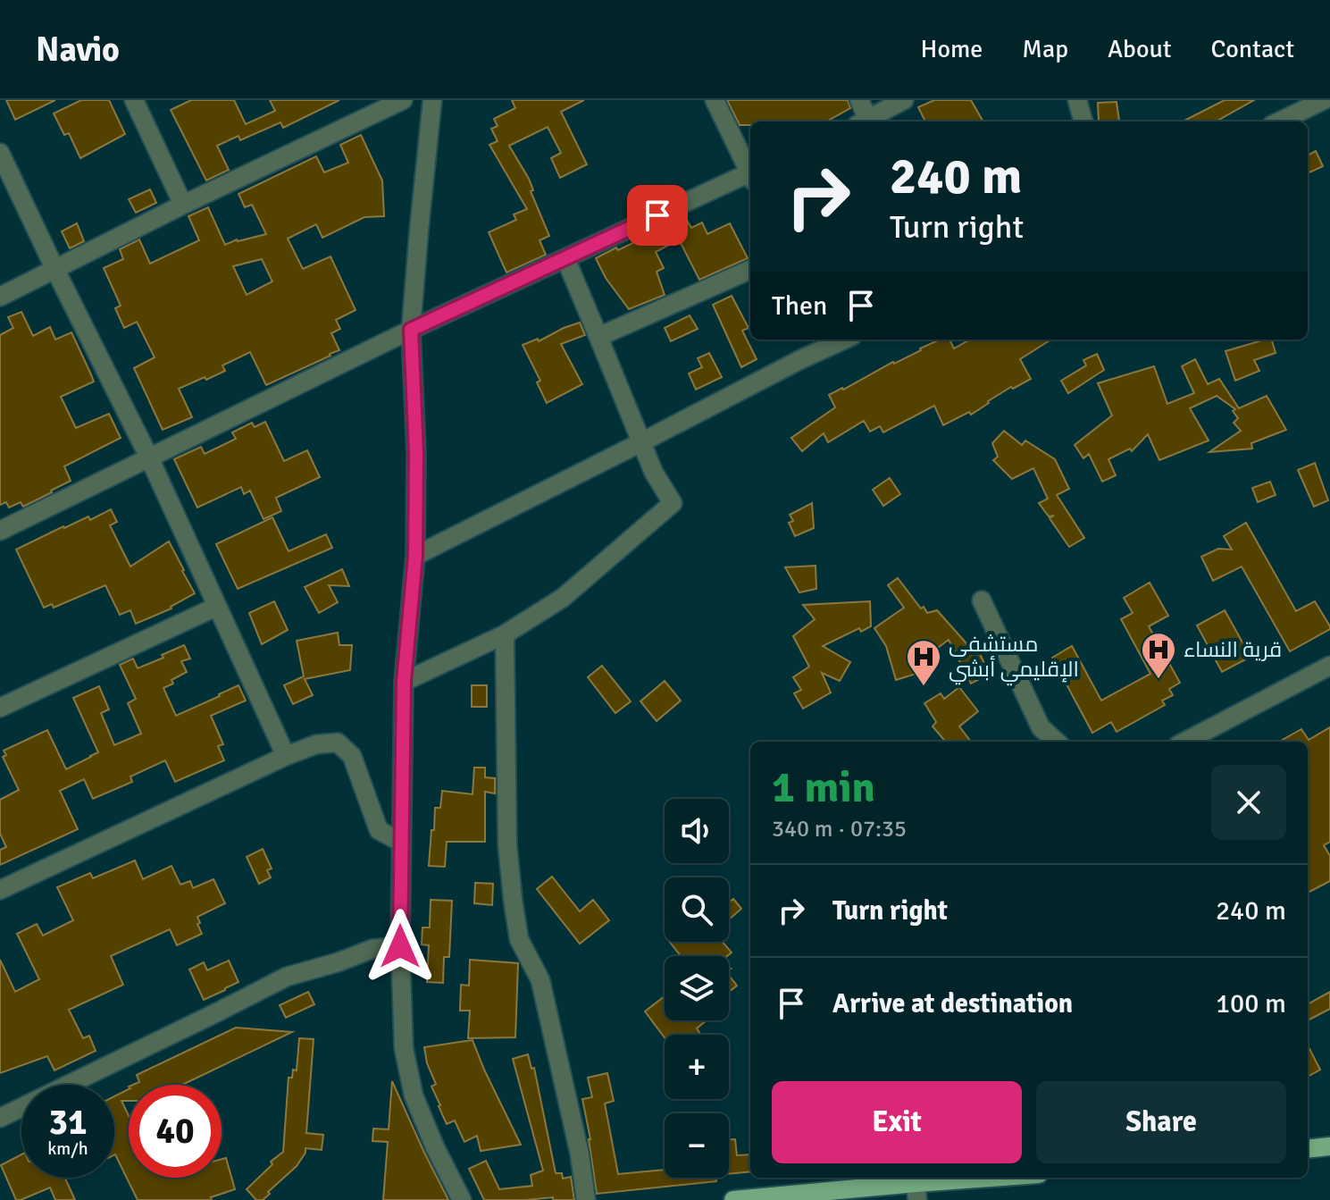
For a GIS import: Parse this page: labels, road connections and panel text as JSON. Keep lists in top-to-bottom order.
{
  "places": {
    "hospital": ["قرية النساء", "مستشفى الإقليمي أبشي"]
  },
  "page": {
    "header": "Navio",
    "nav": [
      "Home",
      "Map",
      "About",
      "Contact"
    ],
    "turn": ["240 m", "Turn right"],
    "then": "Then",
    "heading": ["1 min", "340 m · 07:35"],
    "map_buttons": ["+", "−"],
    "list": [
      {
        "name": "Turn right",
        "value": "240 m"
      },
      {
        "name": "Arrive at destination",
        "value": "100 m"
      }
    ],
    "buttons": ["Exit", "Share"],
    "speed": "31 km/h",
    "limit": "40"
  }
}
